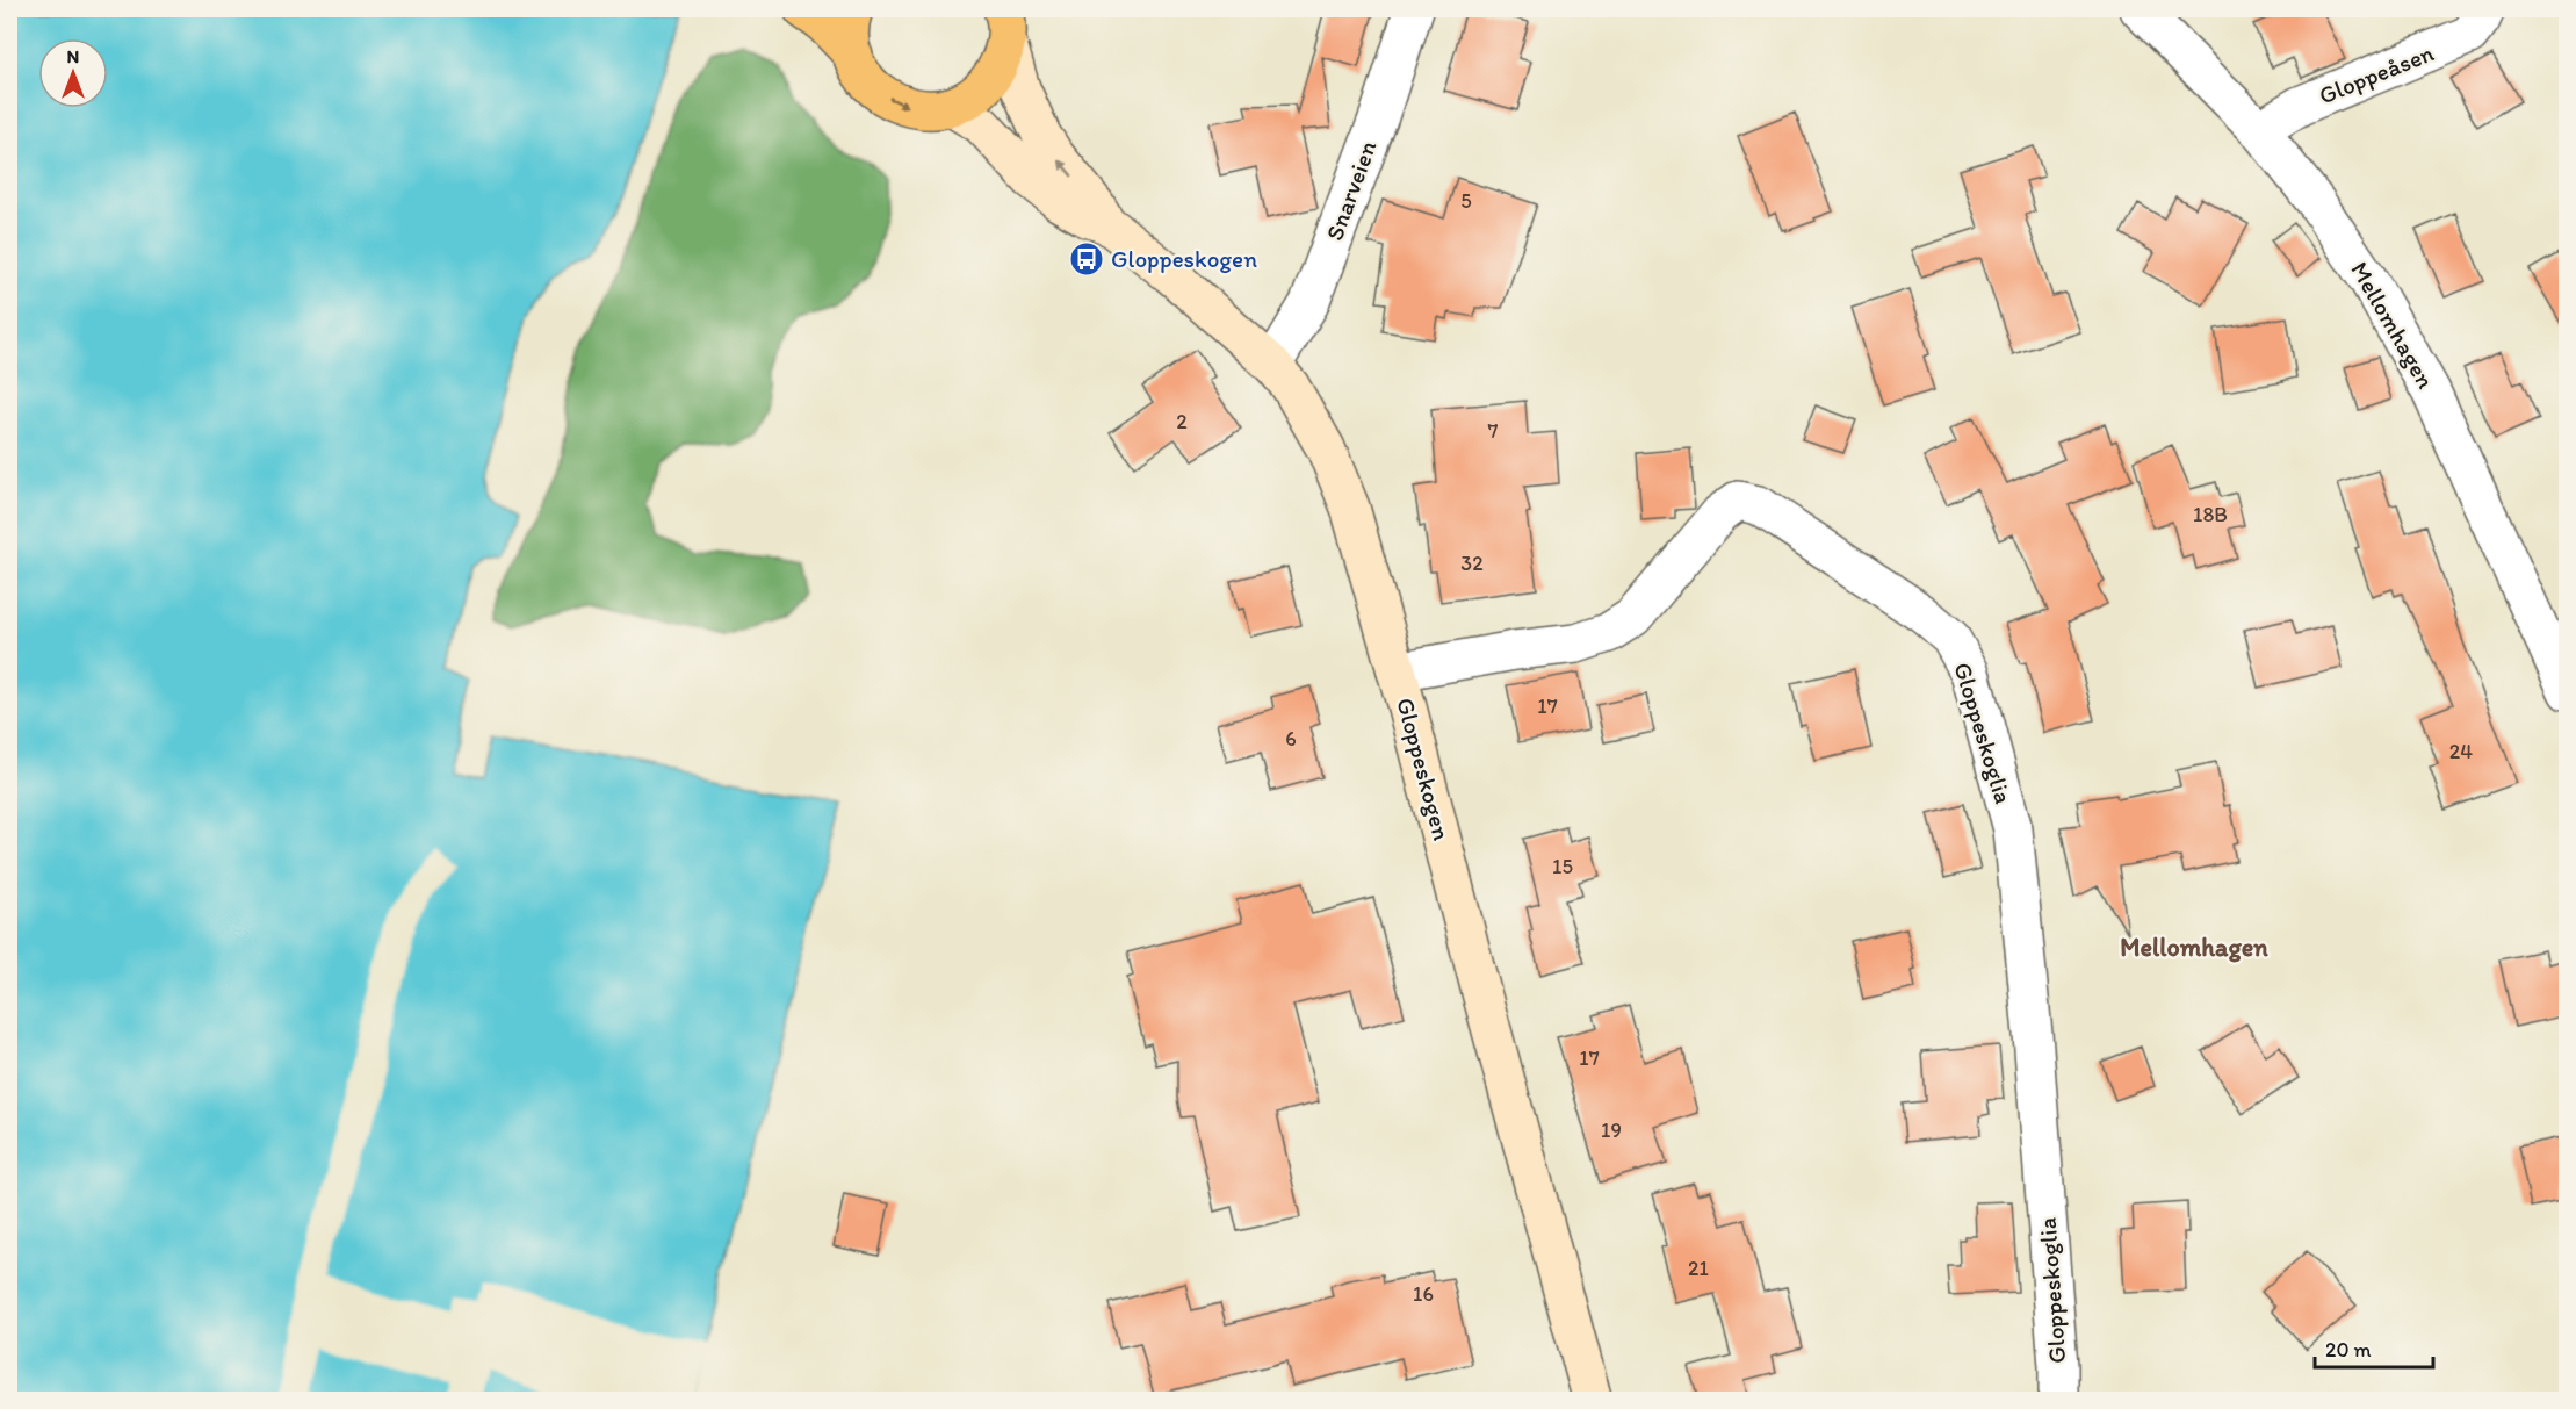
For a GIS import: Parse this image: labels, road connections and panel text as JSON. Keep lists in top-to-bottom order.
{
  "streets": {
    "main road": ["Gloppeskogen"],
    "street": [
      "Gloppeåsen",
      "Snarveien",
      "Mellomhagen",
      "Gloppeskoglia"
    ]
  },
  "crossings": [
    ["Gloppeåsen", "Mellomhagen"],
    ["Snarveien", "Gloppeskogen"],
    ["Gloppeskoglia", "Gloppeskogen"]
  ],
  "districts": ["Mellomhagen"],
  "places": {
    "bus stop": ["Gloppeskogen"]
  },
  "house_numbers": [
    "5",
    "2",
    "7",
    "18B",
    "32",
    "17",
    "6",
    "24",
    "15",
    "17",
    "19",
    "21",
    "16"
  ],
  "scale_bar": "20 m",
  "north": "top"
}
